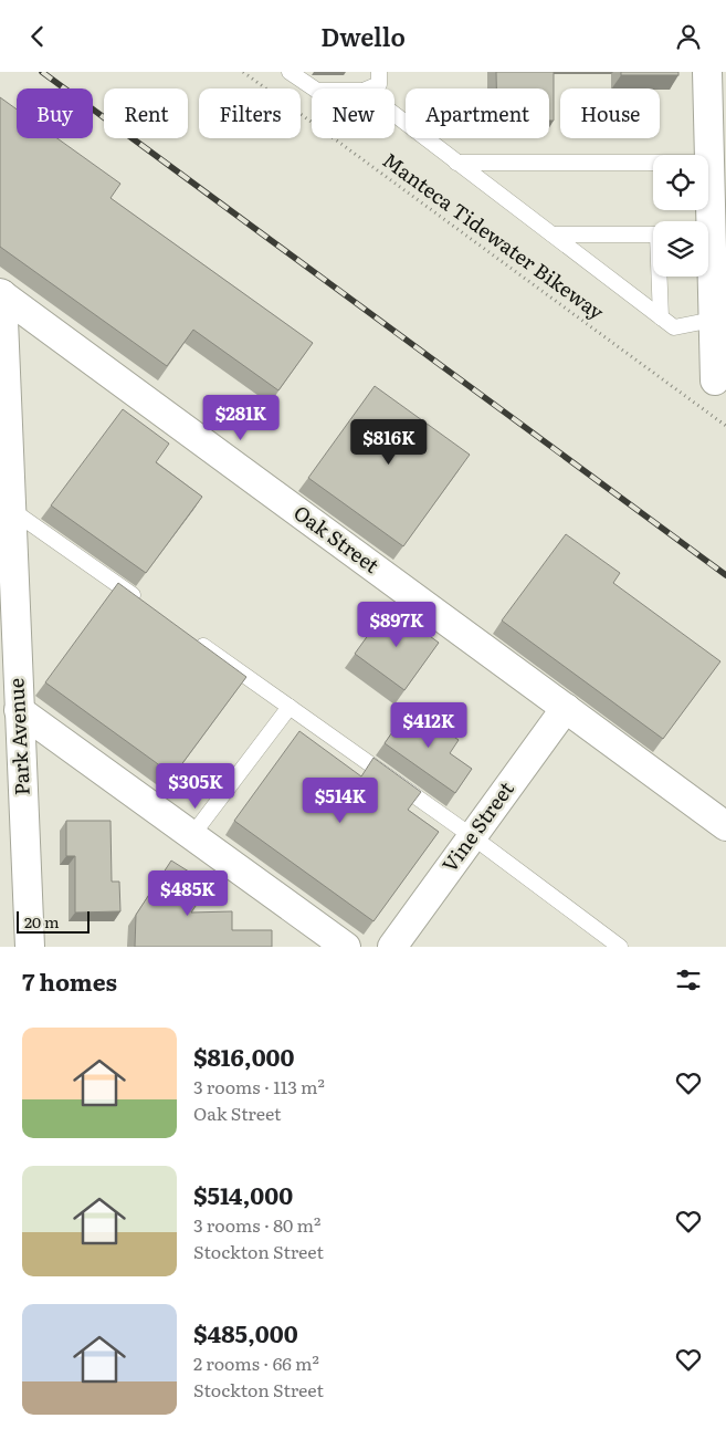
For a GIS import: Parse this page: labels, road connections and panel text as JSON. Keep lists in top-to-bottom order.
{
  "streets": {
    "street": ["Oak Street", "Park Avenue", "Vine Street"],
    "path": ["Manteca Tidewater Bikeway"]
  },
  "crossings": [
    ["Oak Street", "Park Avenue"],
    ["Oak Street", "Vine Street"]
  ],
  "scale_bar": "20 m",
  "page": {
    "header": "Dwello",
    "chip": [
      "Buy",
      "Rent",
      "Filters",
      "New",
      "Apartment",
      "House"
    ],
    "price": [
      "$281K",
      "$816K",
      "$897K",
      "$412K",
      "$305K",
      "$514K",
      "$485K"
    ],
    "scale": "20 m",
    "heading": "7 homes",
    "list": [
      {
        "name": "$816,000",
        "note": "3 rooms · 113 m² · Oak Street"
      },
      {
        "name": "$514,000",
        "note": "3 rooms · 80 m² · Stockton Street"
      },
      {
        "name": "$485,000",
        "note": "2 rooms · 66 m² · Stockton Street"
      }
    ]
  }
}
